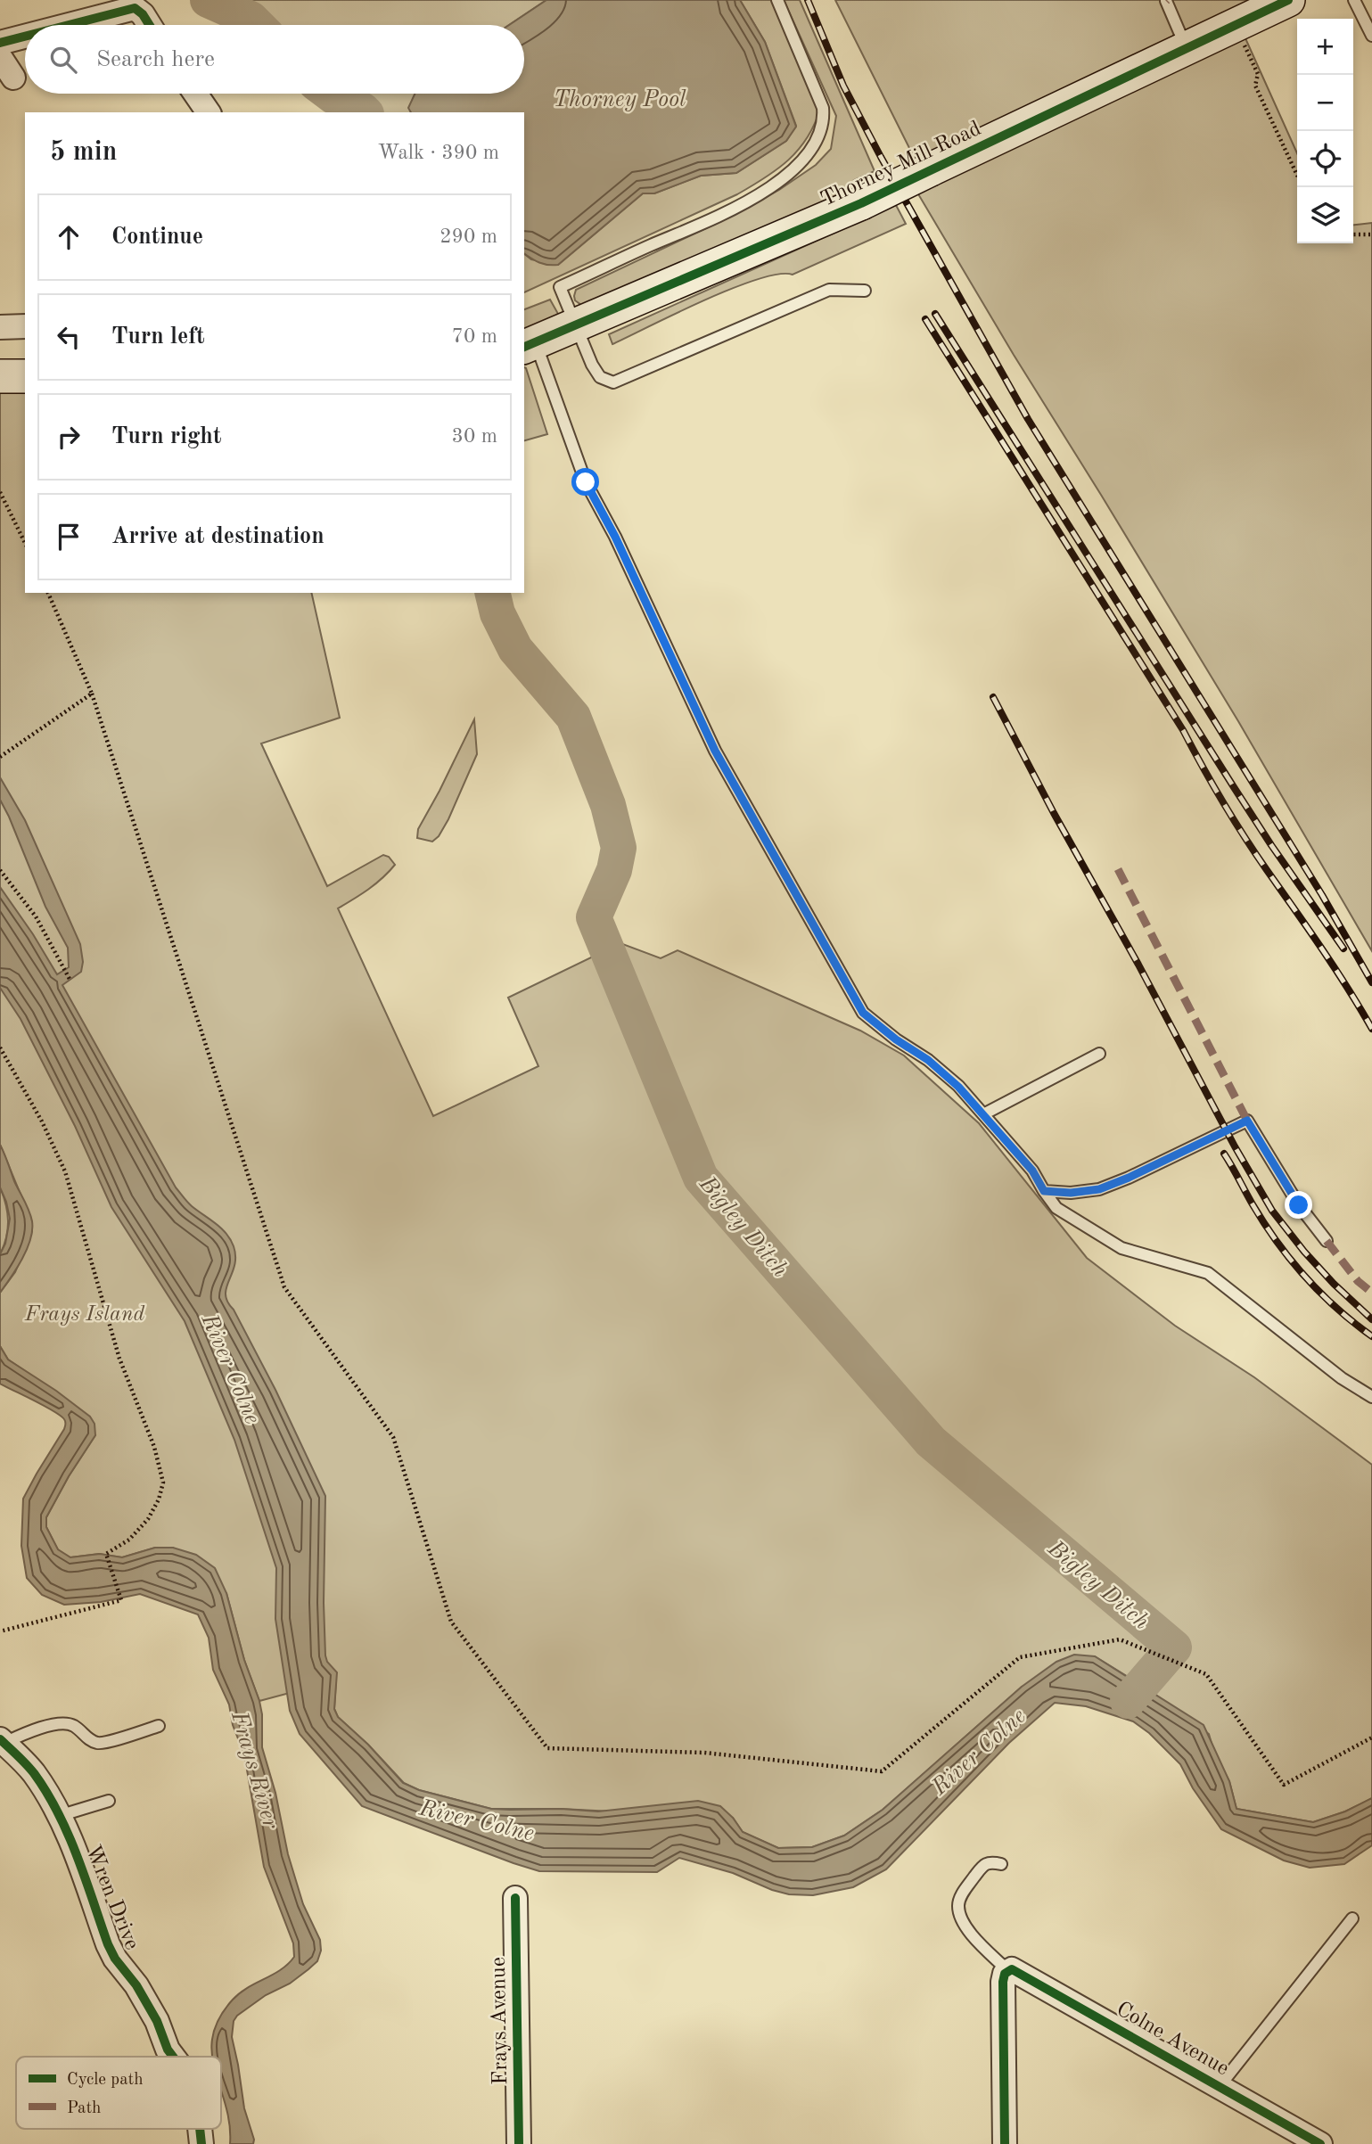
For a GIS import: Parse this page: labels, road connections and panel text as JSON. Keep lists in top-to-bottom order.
{
  "streets": {
    "street": [
      "Thorney Mill Road",
      "Wren Drive",
      "Frays Avenue",
      "Colne Avenue"
    ]
  },
  "water": [
    "Thorney Pool",
    "Bigley Ditch",
    "River Colne",
    "Frays River"
  ],
  "parks": ["Frays Island"],
  "legend": ["Cycle path", "Path"],
  "page": {
    "map_buttons": ["+", "−"],
    "search": "Search here",
    "heading": ["5 min", "Walk · 390 m"],
    "list": [
      ["Continue", "290 m"],
      ["Turn left", "70 m"],
      ["Turn right", "30 m"],
      "Arrive at destination"
    ]
  }
}
